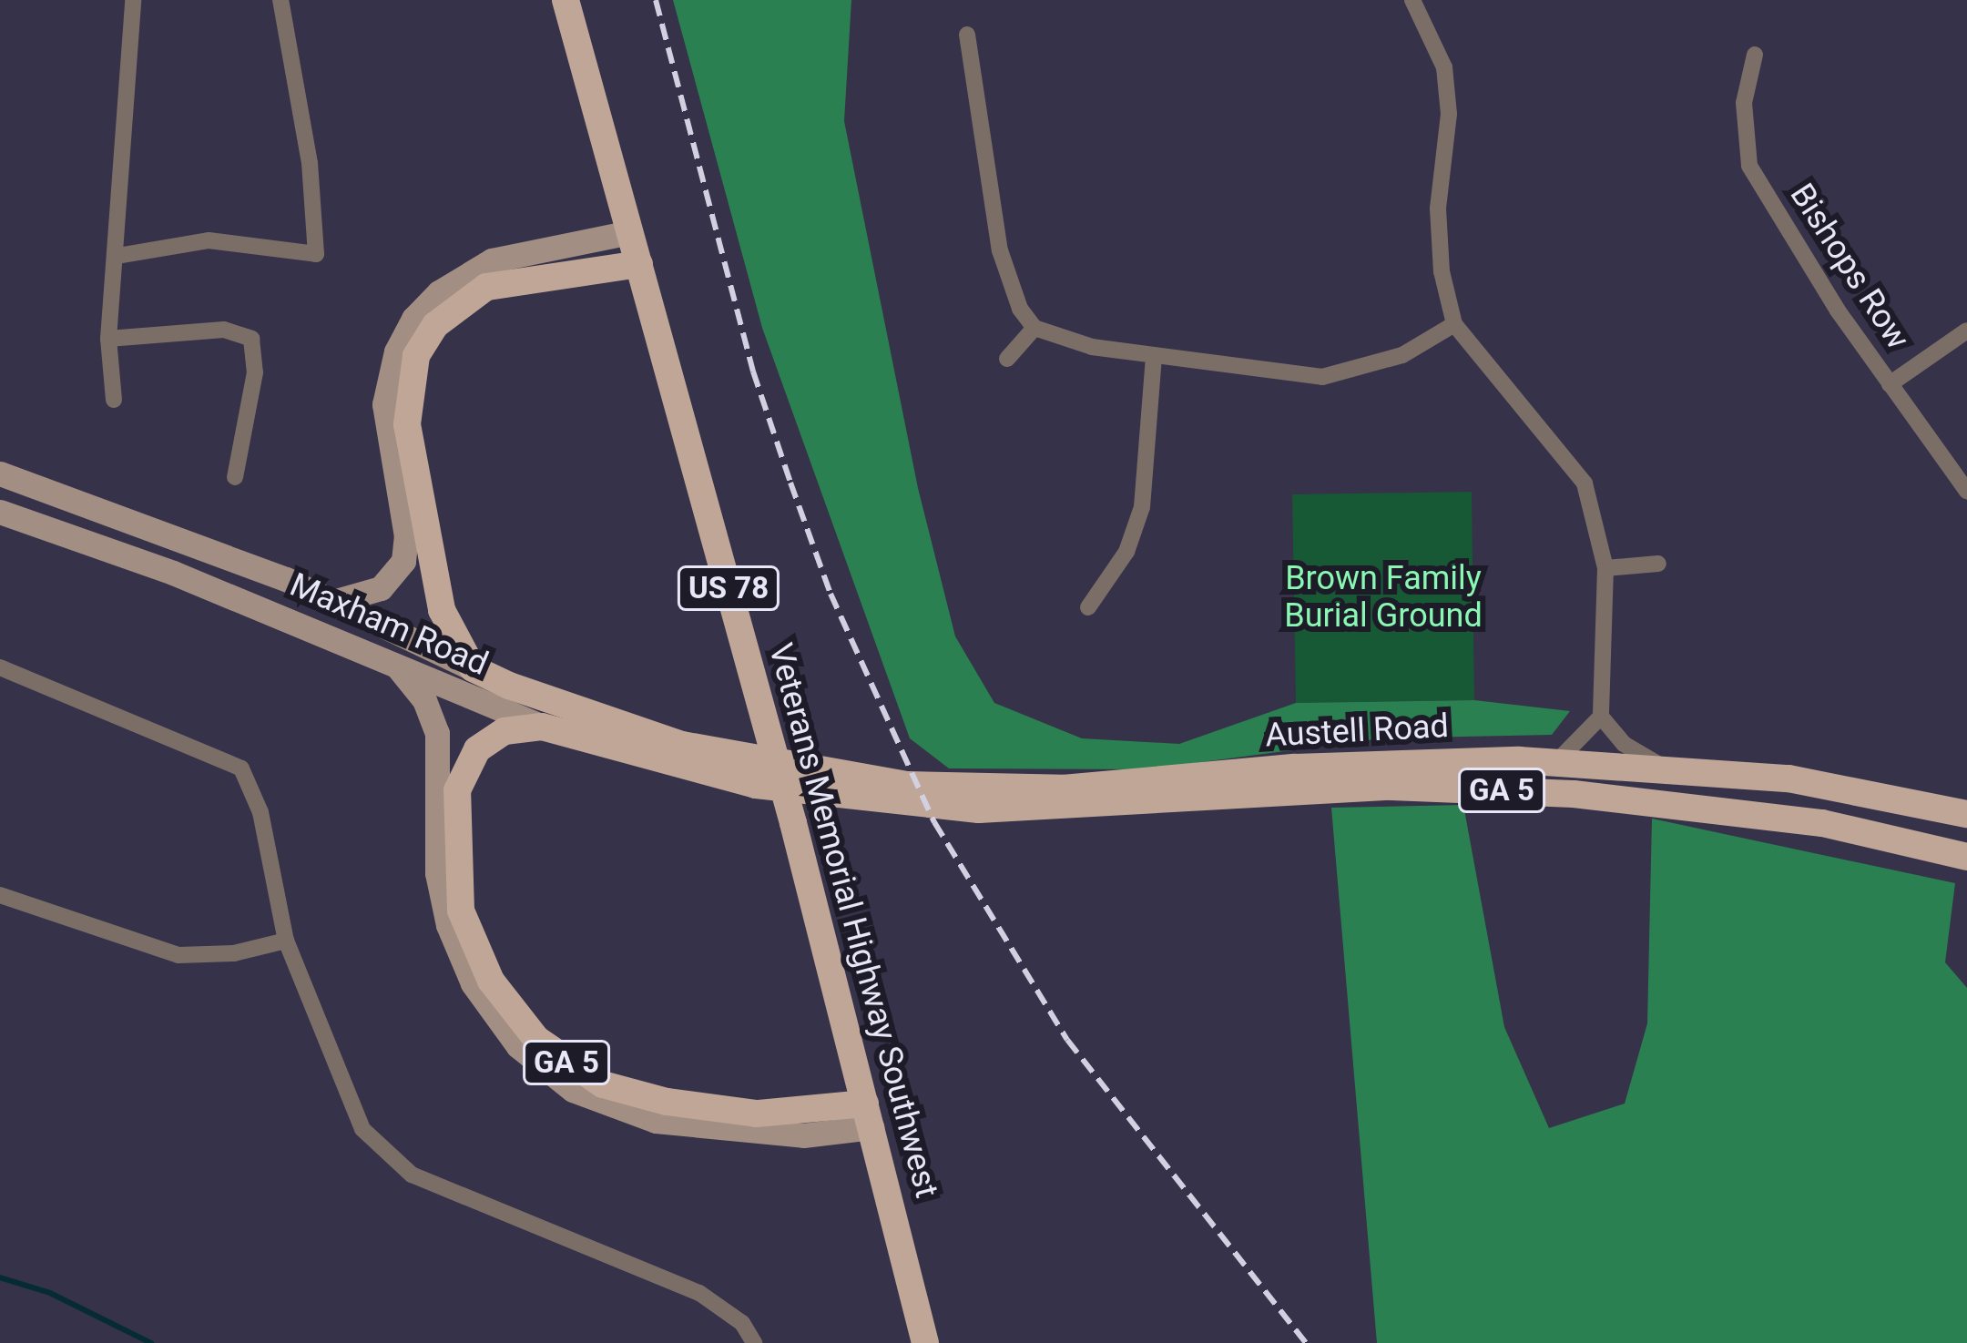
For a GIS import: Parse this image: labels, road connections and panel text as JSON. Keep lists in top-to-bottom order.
{
  "streets": {
    "main road": [
      "US 78",
      "Maxham Road",
      "Austell Road",
      "GA 5",
      "Veterans Memorial Highway Southwest"
    ],
    "street": ["Bishops Row"]
  },
  "crossings": [
    ["US 78", "Veterans Memorial Highway Southwest"],
    ["Maxham Road", "Austell Road"],
    ["Maxham Road", "GA 5"],
    ["GA 5", "Veterans Memorial Highway Southwest"]
  ],
  "parks": ["Brown Family Burial Ground"]
}
